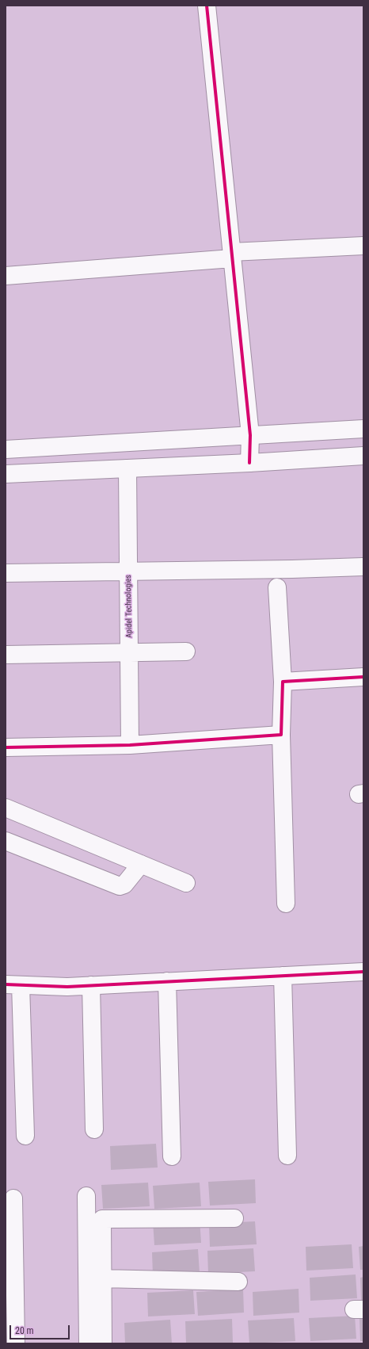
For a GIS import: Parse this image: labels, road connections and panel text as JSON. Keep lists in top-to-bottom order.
{
  "streets": {
    "street": ["Apidel Technologies"]
  },
  "scale_bar": "20 m"
}
